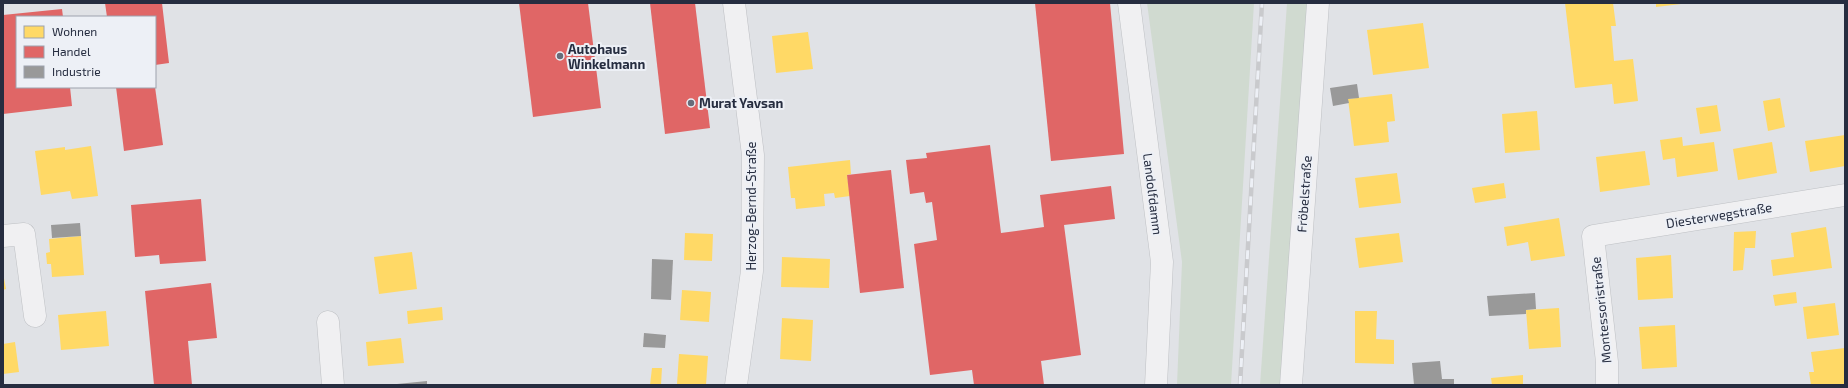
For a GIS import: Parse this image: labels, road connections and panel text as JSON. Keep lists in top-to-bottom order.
{
  "streets": {
    "street": [
      "Landolfdamm",
      "Fröbelstraße",
      "Herzog-Bernd-Straße",
      "Diesterwegstraße",
      "Montessoristraße"
    ]
  },
  "crossings": [
    ["Diesterwegstraße", "Montessoristraße"]
  ],
  "places": ["Autohaus Winkelmann", "Murat Yavsan"],
  "legend": ["Wohnen", "Handel", "Industrie"]
}
